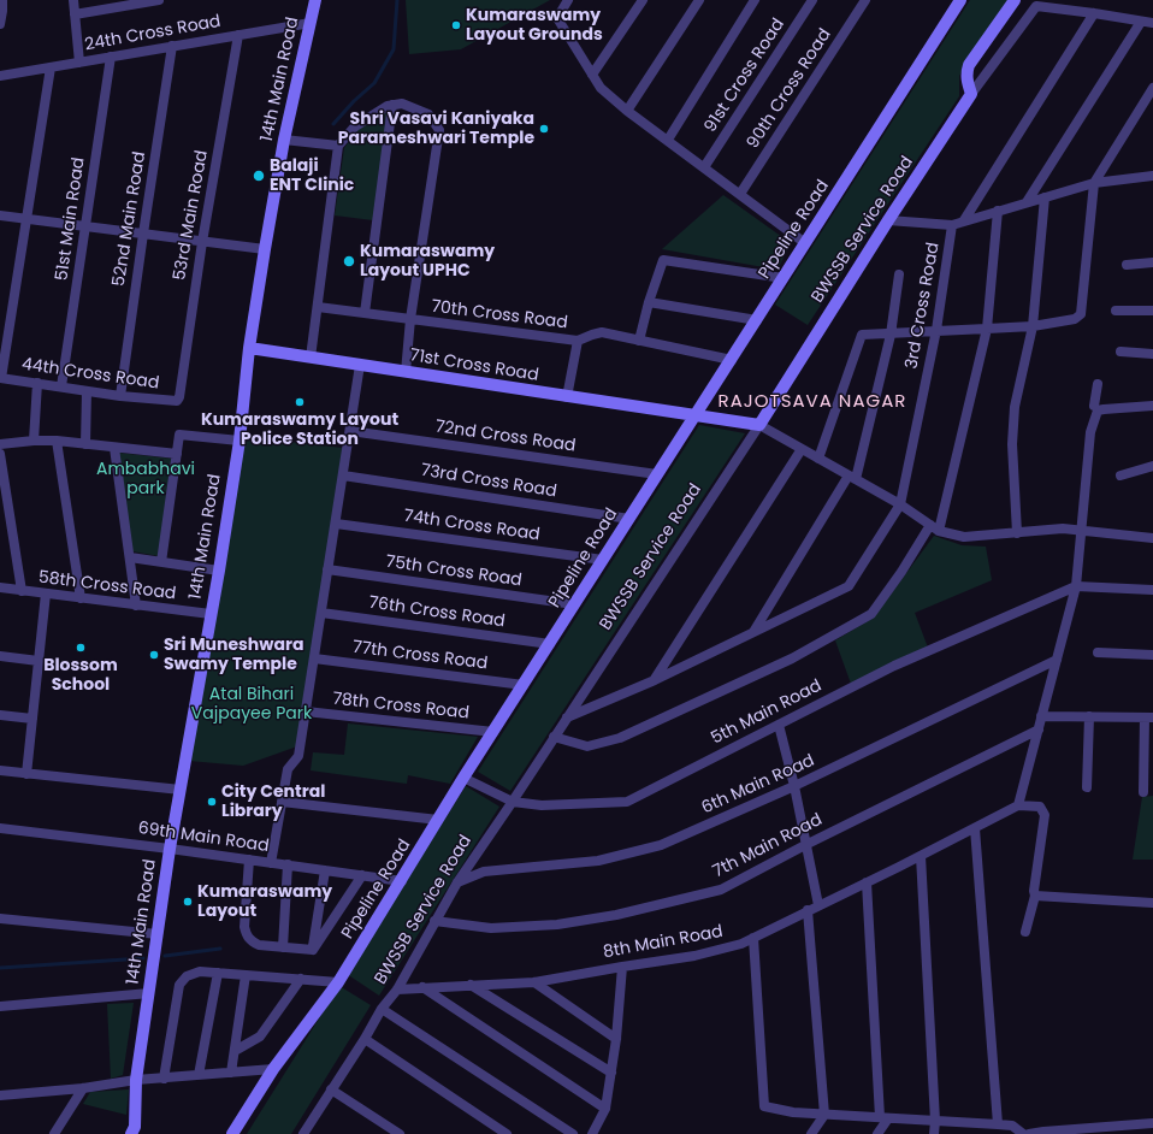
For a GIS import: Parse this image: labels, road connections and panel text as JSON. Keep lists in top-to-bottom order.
{
  "streets": {
    "street": [
      "24th Cross Road",
      "91st Cross Road",
      "14th Main Road",
      "90th Cross Road",
      "53rd Main Road",
      "51st Main Road",
      "52nd Main Road",
      "Pipeline Road",
      "BWSSB Service Road",
      "3rd Cross Road",
      "70th Cross Road",
      "71st Cross Road",
      "44th Cross Road",
      "72nd Cross Road",
      "73rd Cross Road",
      "74th Cross Road",
      "75th Cross Road",
      "58th Cross Road",
      "76th Cross Road",
      "77th Cross Road",
      "78th Cross Road",
      "5th Main Road",
      "6th Main Road",
      "69th Main Road",
      "7th Main Road",
      "8th Main Road"
    ]
  },
  "crossings": [
    ["24th Cross Road", "14th Main Road"],
    ["24th Cross Road", "53rd Main Road"],
    ["24th Cross Road", "51st Main Road"],
    ["24th Cross Road", "52nd Main Road"],
    ["14th Main Road", "71st Cross Road"],
    ["14th Main Road", "58th Cross Road"],
    ["14th Main Road", "69th Main Road"],
    ["53rd Main Road", "44th Cross Road"],
    ["51st Main Road", "44th Cross Road"],
    ["52nd Main Road", "44th Cross Road"],
    ["Pipeline Road", "70th Cross Road"],
    ["Pipeline Road", "71st Cross Road"],
    ["Pipeline Road", "72nd Cross Road"],
    ["Pipeline Road", "73rd Cross Road"],
    ["Pipeline Road", "74th Cross Road"],
    ["Pipeline Road", "75th Cross Road"],
    ["Pipeline Road", "76th Cross Road"],
    ["Pipeline Road", "77th Cross Road"],
    ["Pipeline Road", "78th Cross Road"],
    ["Pipeline Road", "5th Main Road"],
    ["Pipeline Road", "69th Main Road"],
    ["BWSSB Service Road", "71st Cross Road"],
    ["BWSSB Service Road", "5th Main Road"],
    ["BWSSB Service Road", "6th Main Road"],
    ["BWSSB Service Road", "7th Main Road"],
    ["BWSSB Service Road", "8th Main Road"]
  ],
  "districts": ["RAJOTSAVA NAGAR"],
  "parks": ["Ambabhavi park", "Atal Bihari Vajpayee Park"],
  "places": [
    "Kumaraswamy Layout Grounds",
    "Shri Vasavi Kaniyaka Parameshwari Temple",
    "Balaji ENT Clinic",
    "Kumaraswamy Layout UPHC",
    "Kumaraswamy Layout Police Station",
    "Blossom School",
    "Sri Muneshwara Swamy Temple",
    "City Central Library",
    "Kumaraswamy Layout"
  ]
}
